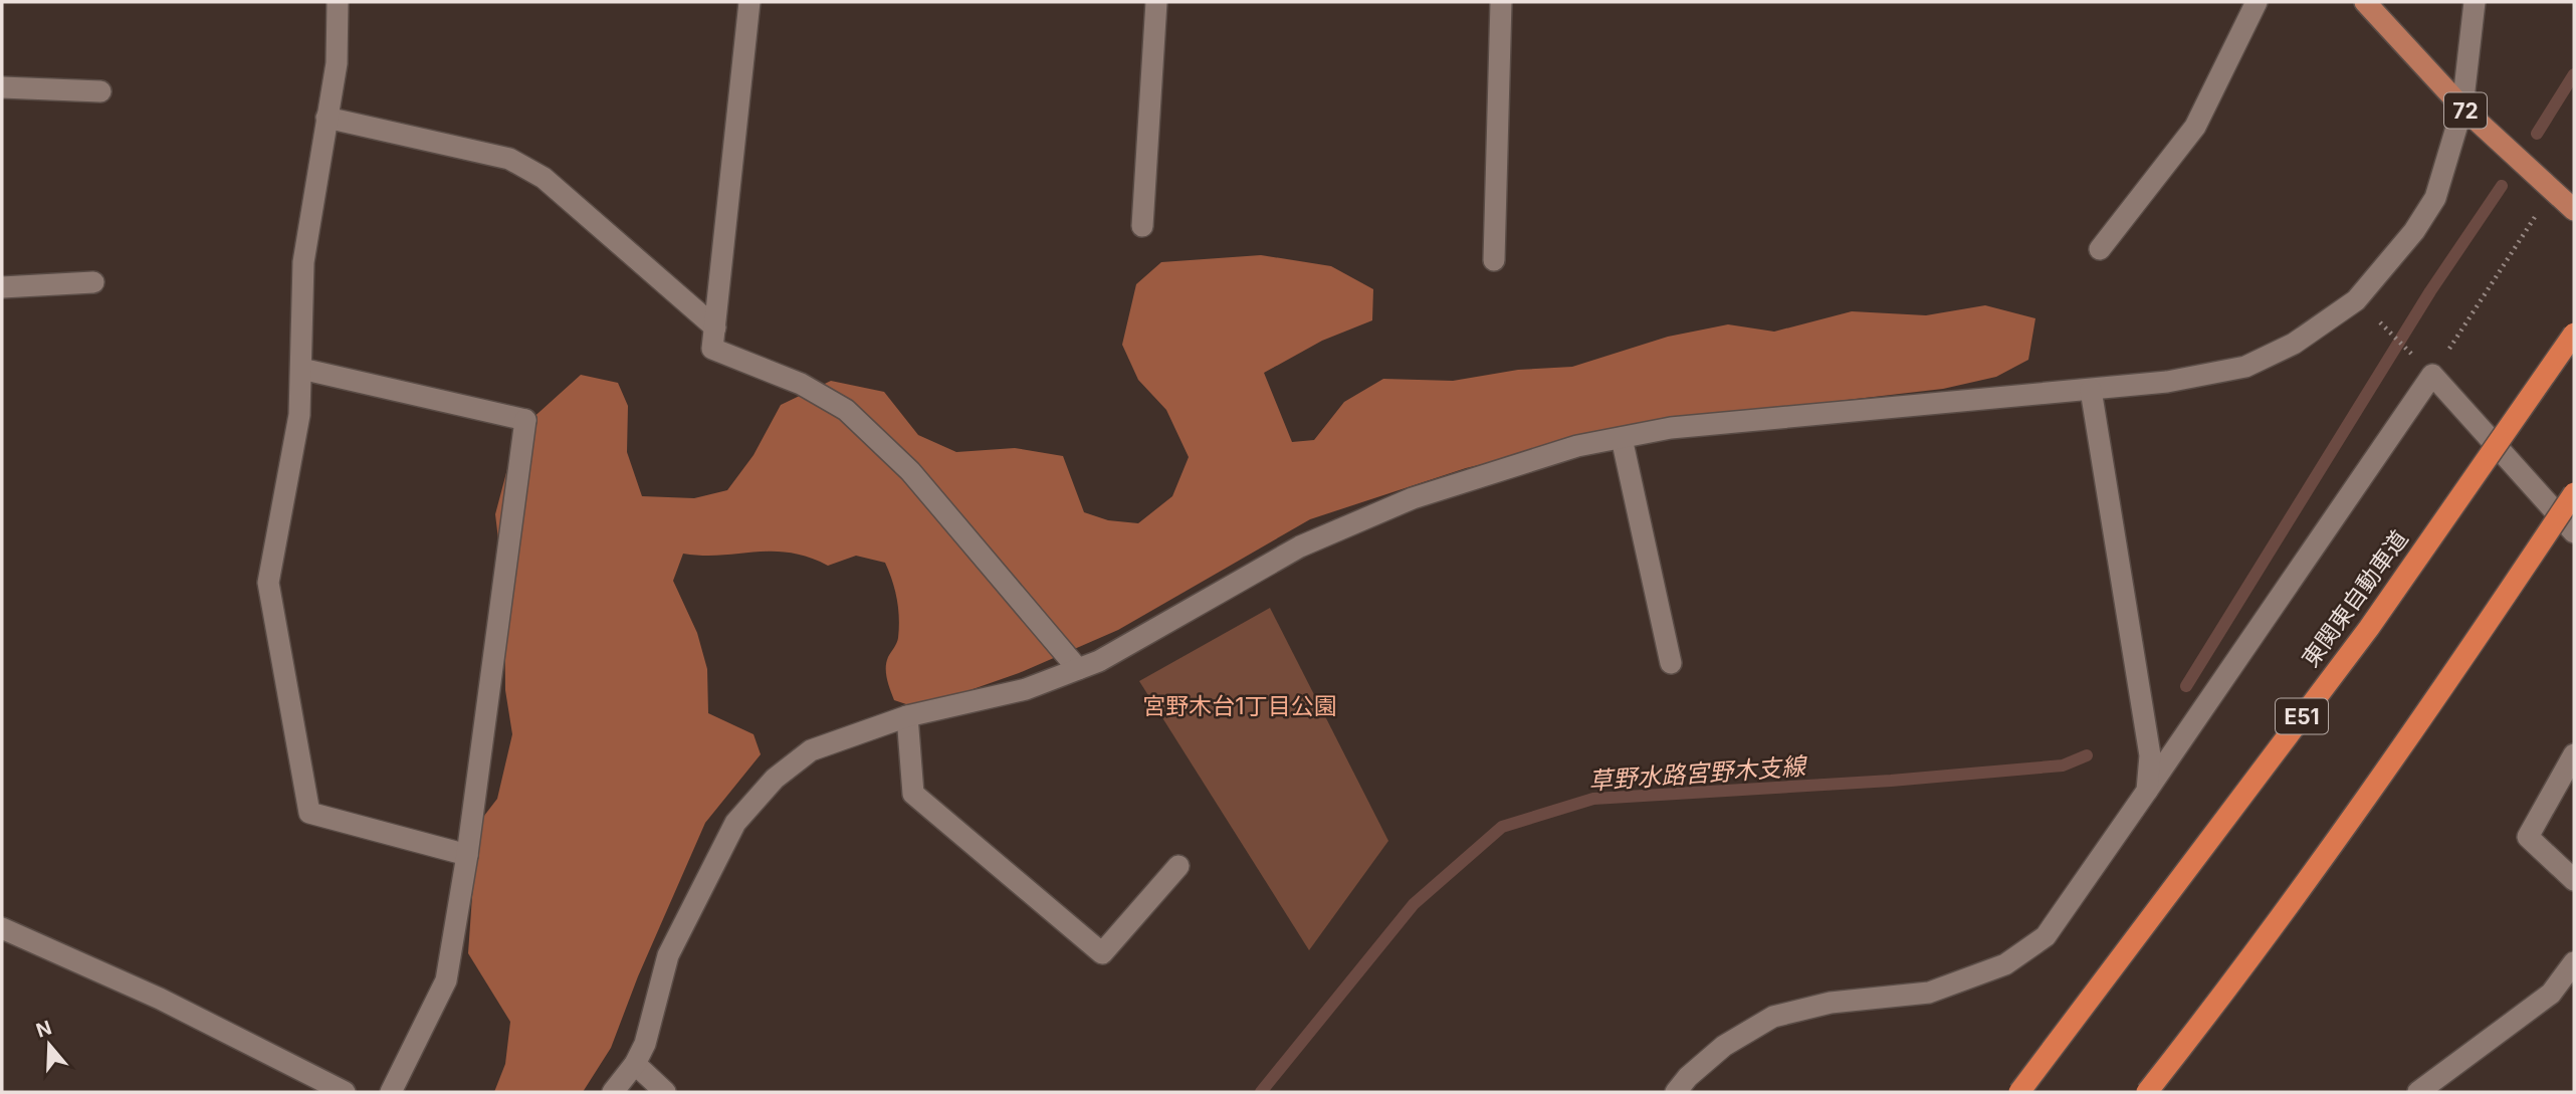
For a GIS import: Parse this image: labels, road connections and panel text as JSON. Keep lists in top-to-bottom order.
{
  "streets": {
    "highway": ["東関東自動車道", "E51"],
    "main road": ["72"]
  },
  "water": ["草野水路宮野木支線"],
  "parks": ["宮野木台1丁目公園"],
  "north": "top"
}
